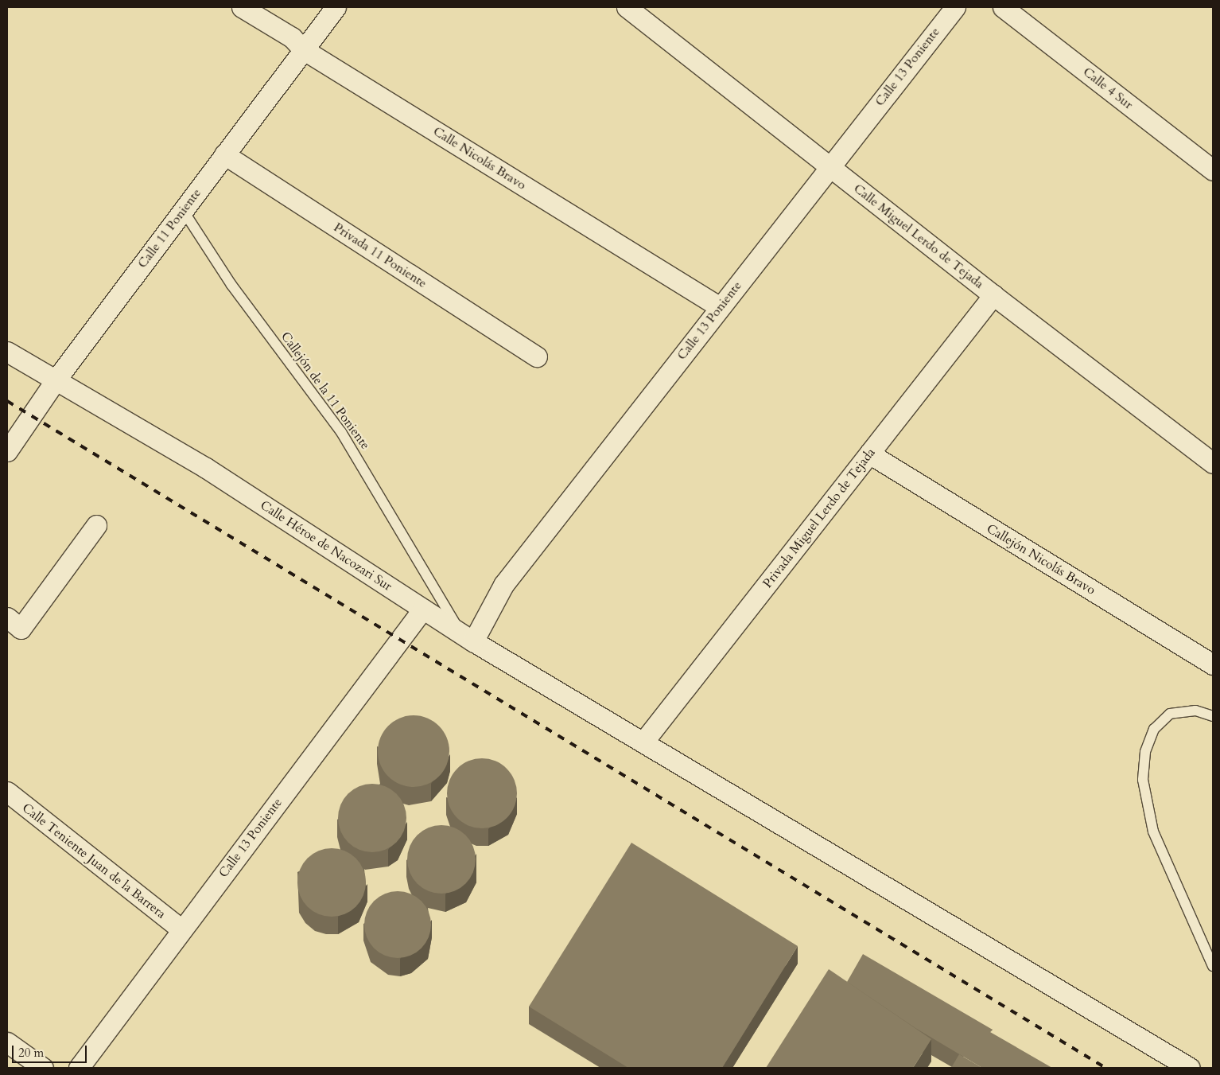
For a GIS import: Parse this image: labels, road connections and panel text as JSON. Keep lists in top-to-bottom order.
{
  "streets": {
    "street": [
      "Calle 13 Poniente",
      "Calle 4 Sur",
      "Calle Nicolás Bravo",
      "Calle 11 Poniente",
      "Calle Miguel Lerdo de Tejada",
      "Privada 11 Poniente",
      "Privada Miguel Lerdo de Tejada",
      "Calle Héroe de Nacozari Sur",
      "Callejón Nicolás Bravo",
      "Calle Teniente Juan de la Barrera"
    ],
    "lane": ["Callejón de la 11 Poniente"]
  },
  "crossings": [
    ["Calle 13 Poniente", "Calle Nicolás Bravo"],
    ["Calle 13 Poniente", "Calle Miguel Lerdo de Tejada"],
    ["Calle 13 Poniente", "Callejón de la 11 Poniente"],
    ["Calle 13 Poniente", "Calle Héroe de Nacozari Sur"],
    ["Calle 13 Poniente", "Calle Teniente Juan de la Barrera"],
    ["Calle Nicolás Bravo", "Calle 11 Poniente"],
    ["Calle 11 Poniente", "Privada 11 Poniente"],
    ["Calle 11 Poniente", "Callejón de la 11 Poniente"],
    ["Calle 11 Poniente", "Calle Héroe de Nacozari Sur"],
    ["Calle Miguel Lerdo de Tejada", "Privada Miguel Lerdo de Tejada"],
    ["Callejón de la 11 Poniente", "Calle Héroe de Nacozari Sur"],
    ["Privada Miguel Lerdo de Tejada", "Calle Héroe de Nacozari Sur"],
    ["Privada Miguel Lerdo de Tejada", "Callejón Nicolás Bravo"]
  ],
  "scale_bar": "20 m"
}
